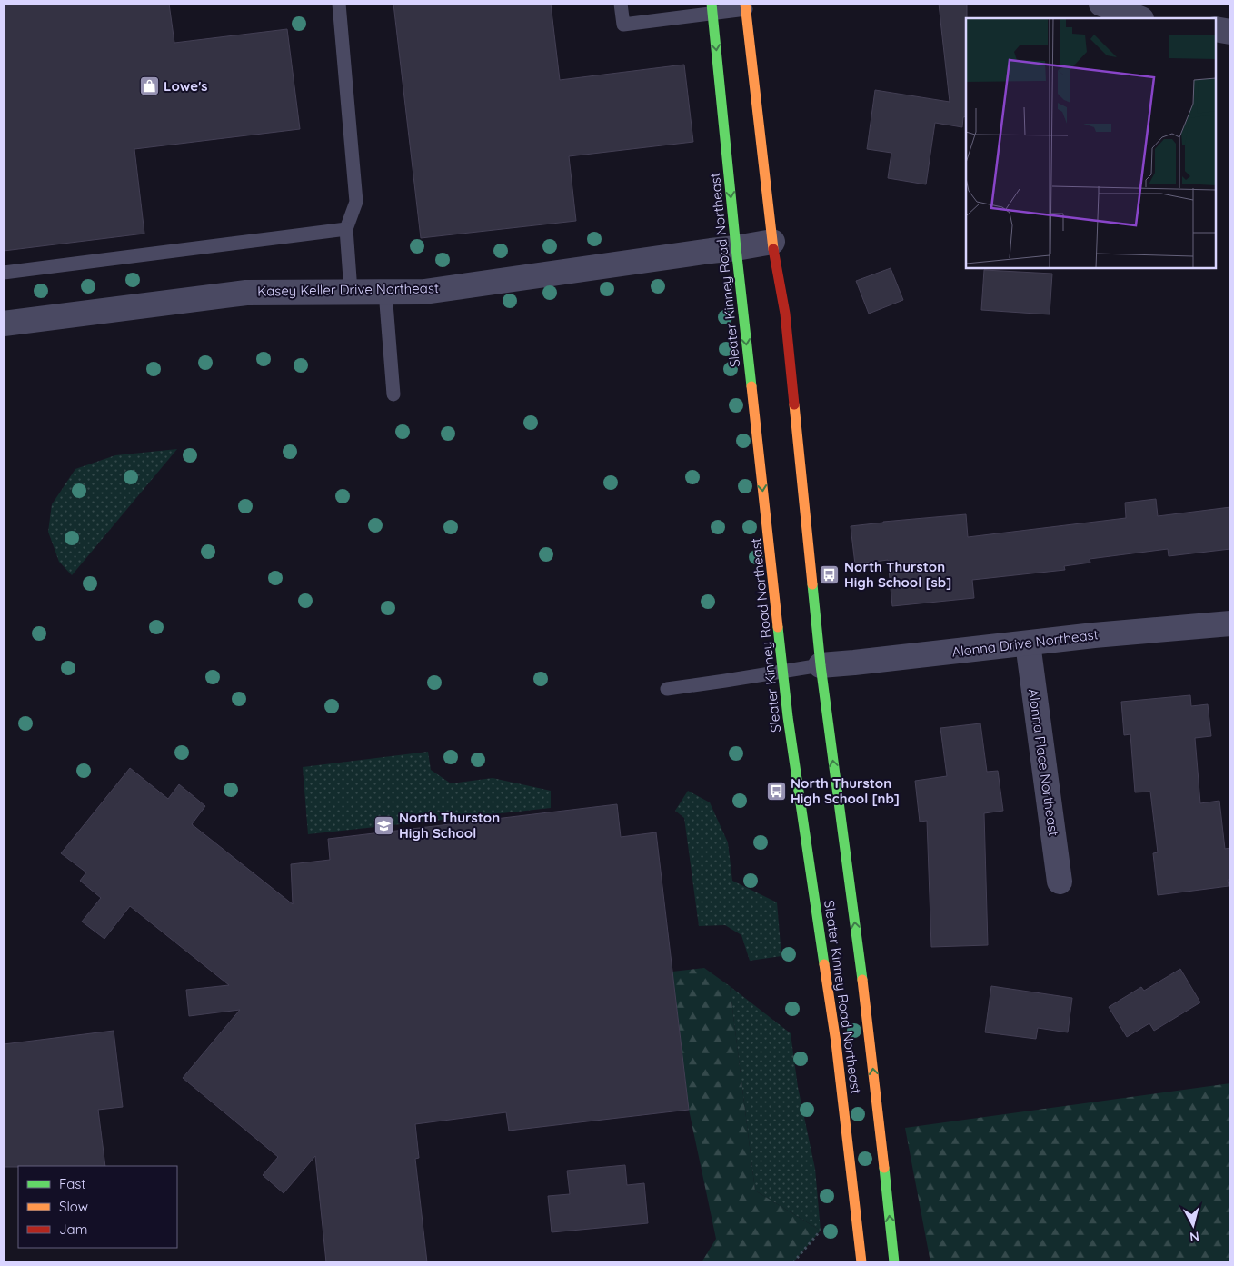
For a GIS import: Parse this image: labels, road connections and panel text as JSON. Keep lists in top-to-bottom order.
{
  "streets": {
    "street": [
      "Sleater Kinney Road Northeast",
      "Kasey Keller Drive Northeast",
      "Alonna Drive Northeast",
      "Alonna Place Northeast"
    ]
  },
  "crossings": [
    ["Sleater Kinney Road Northeast", "Kasey Keller Drive Northeast"],
    ["Sleater Kinney Road Northeast", "Alonna Drive Northeast"],
    ["Alonna Drive Northeast", "Alonna Place Northeast"]
  ],
  "places": {
    "shop": ["Lowe's"],
    "bus stop": ["North Thurston High School [sb]", "North Thurston High School [nb]"],
    "school or university": ["North Thurston High School"]
  },
  "legend": ["Fast", "Slow", "Jam"],
  "north": "bottom"
}
